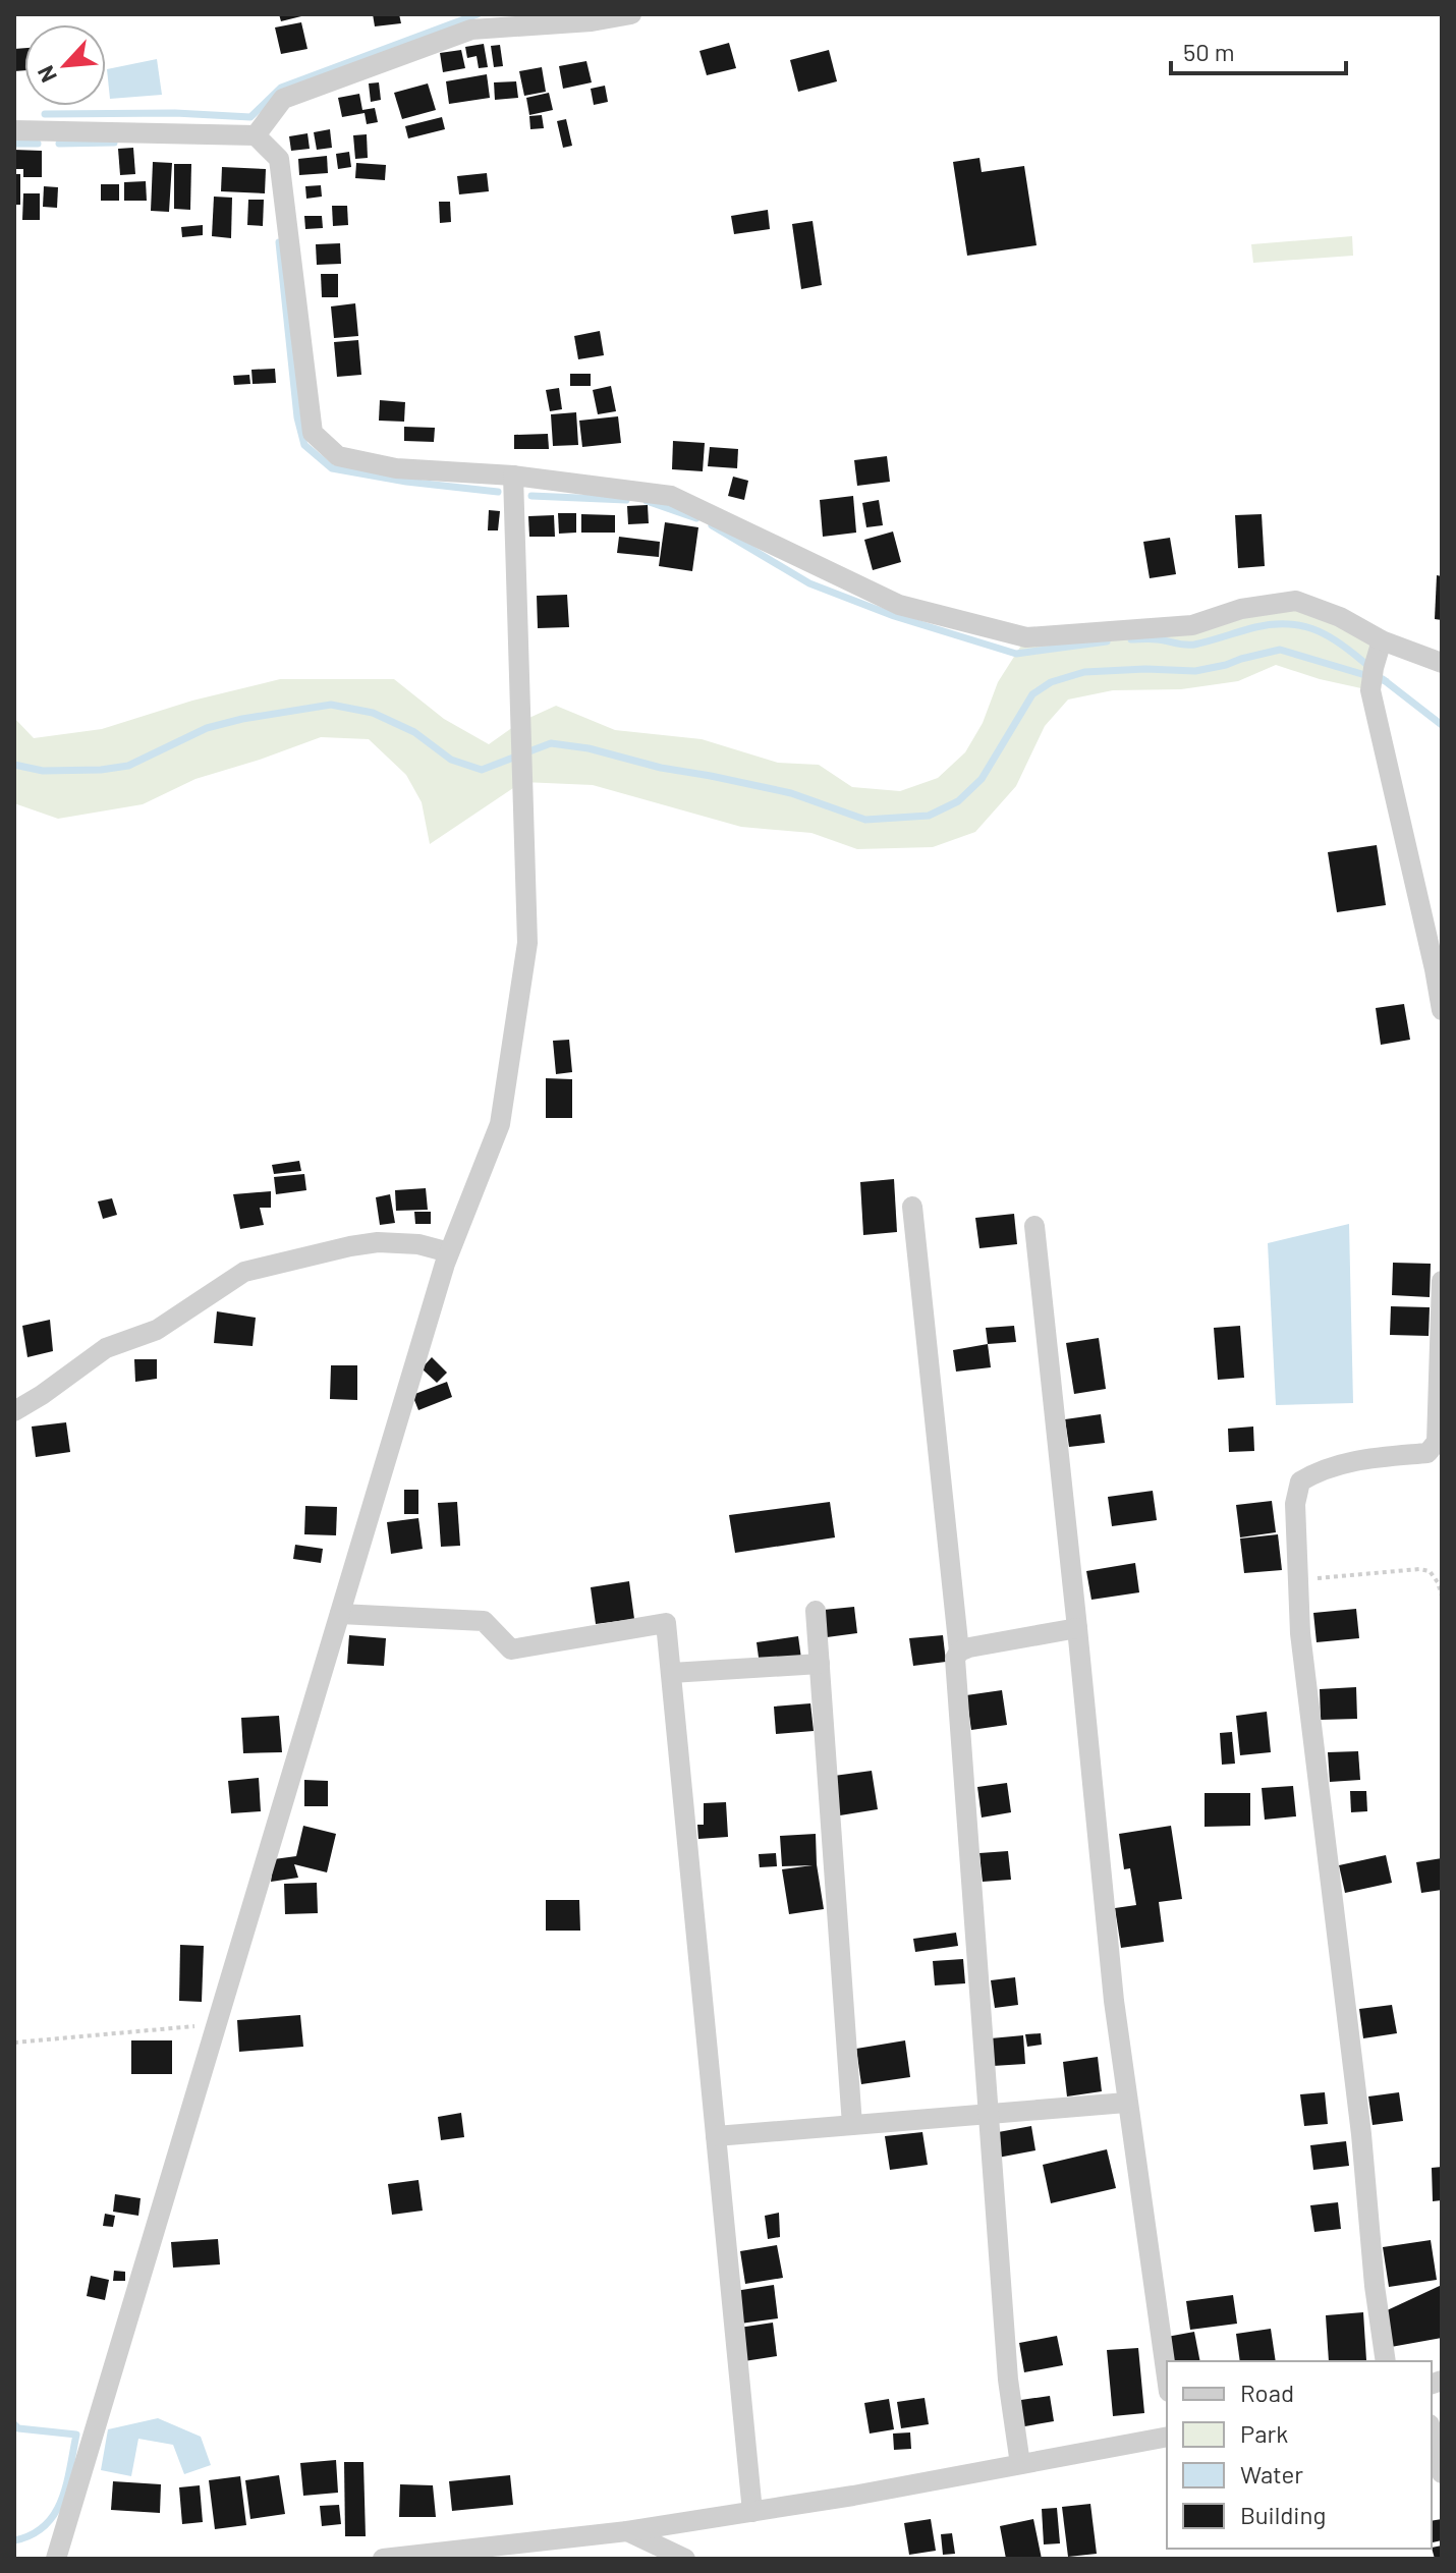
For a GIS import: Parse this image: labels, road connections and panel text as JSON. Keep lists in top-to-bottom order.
{
  "legend": [
    "Road",
    "Park",
    "Water",
    "Building"
  ],
  "scale_bar": "50 m",
  "north": "bottom left"
}
